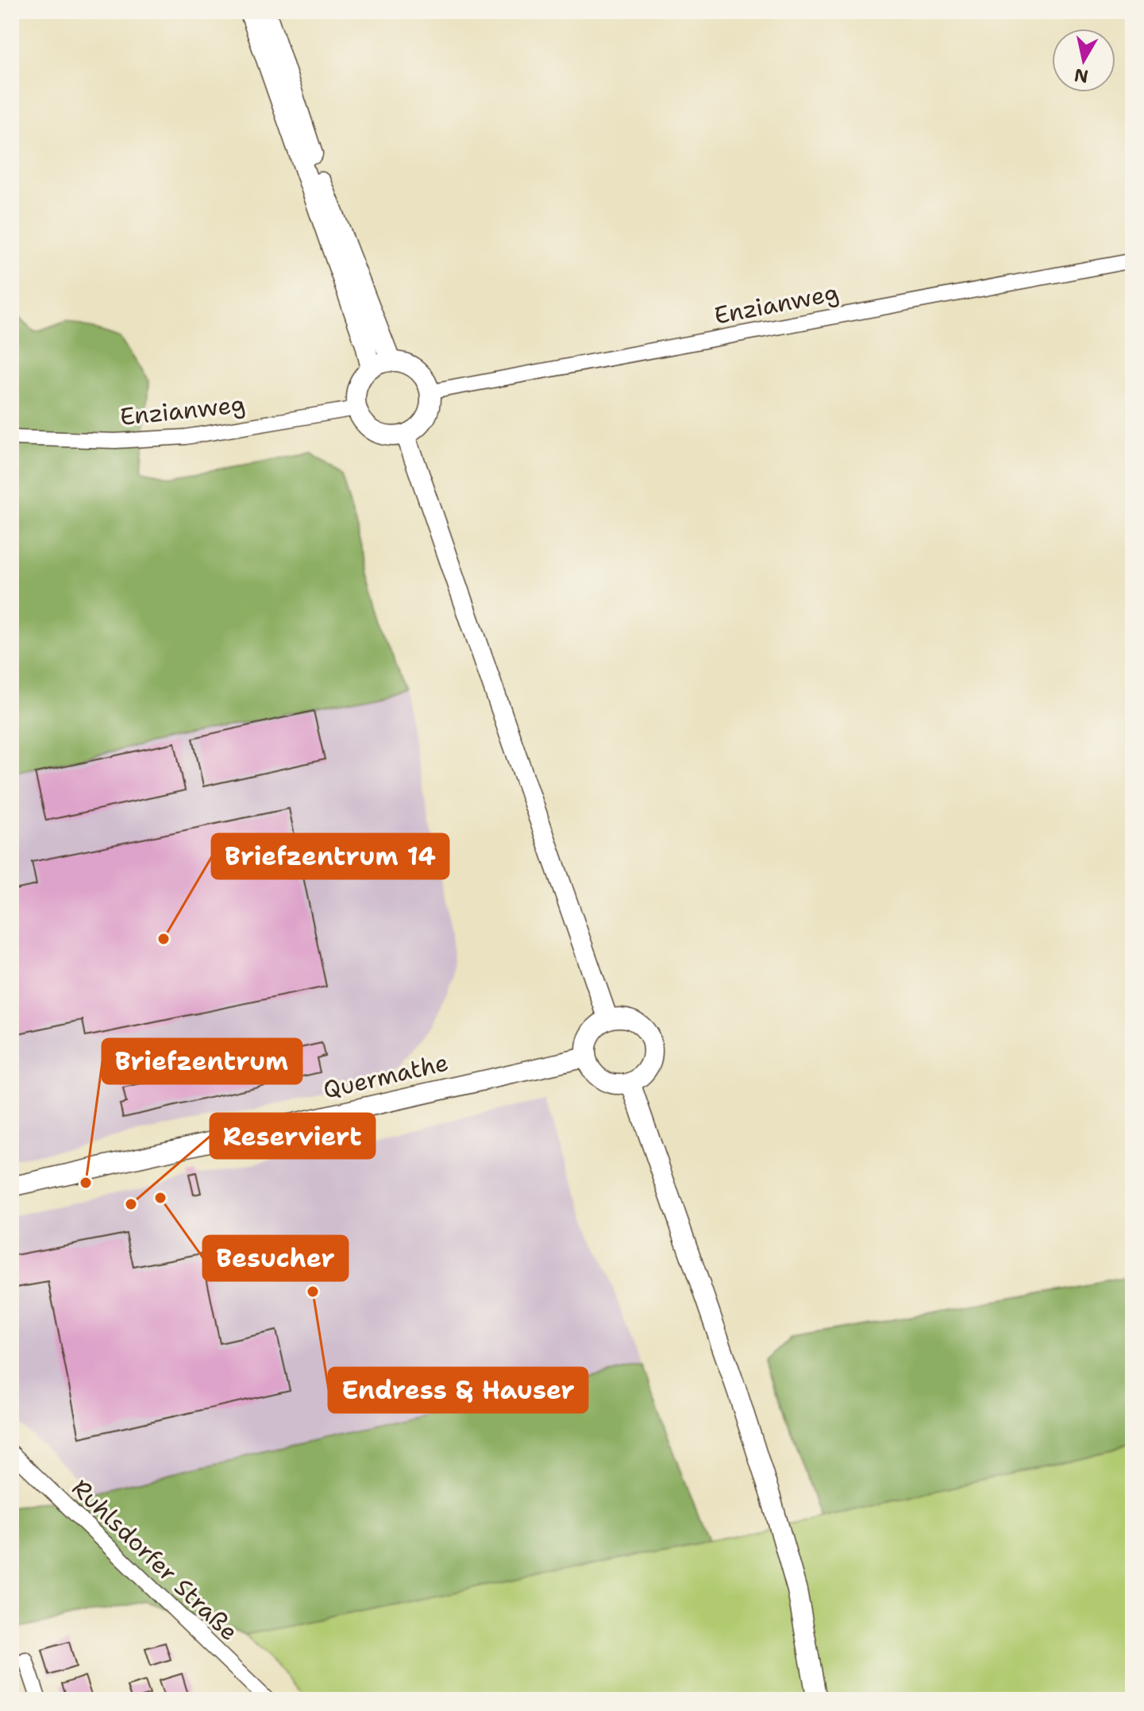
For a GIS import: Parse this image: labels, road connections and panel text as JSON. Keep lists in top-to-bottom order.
{
  "streets": {
    "main road": ["Quermathe"],
    "street": ["Enzianweg", "Ruhlsdorfer Straße"]
  },
  "places": [
    "Briefzentrum 14",
    "Briefzentrum",
    "Besucher",
    "Reserviert",
    "Endress & Hauser"
  ],
  "north": "bottom"
}
